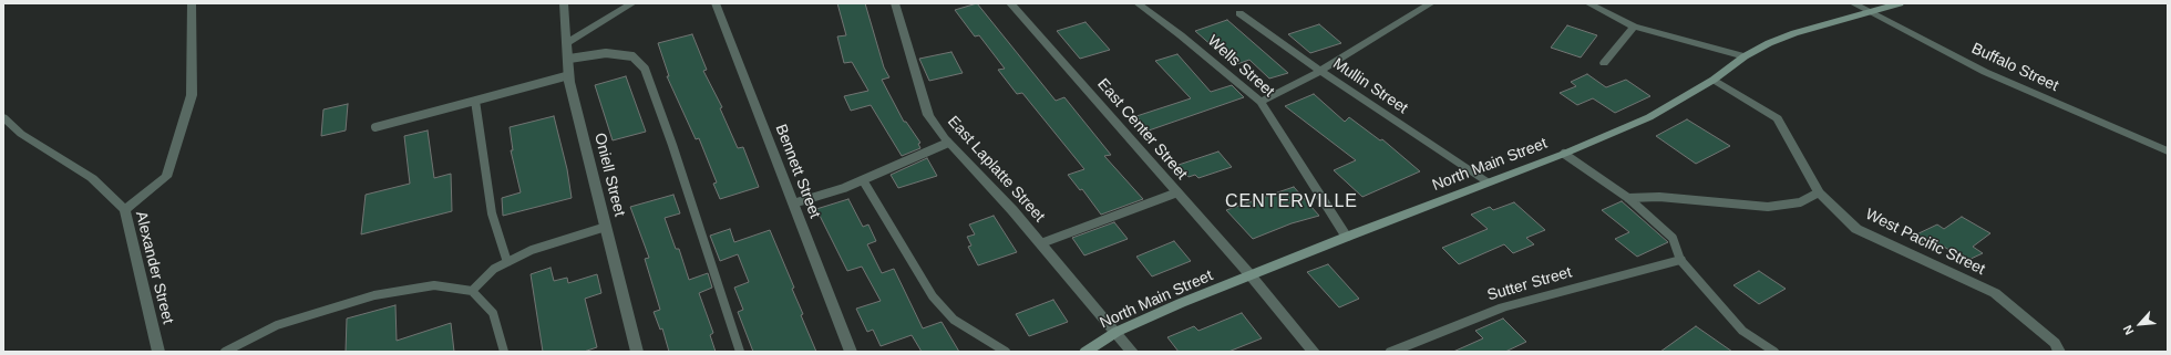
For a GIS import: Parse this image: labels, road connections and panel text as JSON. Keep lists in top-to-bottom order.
{
  "streets": {
    "main road": ["North Main Street"],
    "street": [
      "Wells Street",
      "Buffalo Street",
      "Mullin Street",
      "East Center Street",
      "East Laplatte Street",
      "Bennett Street",
      "Oniell Street",
      "West Pacific Street",
      "Alexander Street",
      "Sutter Street"
    ]
  },
  "crossings": [
    ["Wells Street", "North Main Street"],
    ["Buffalo Street", "North Main Street"],
    ["Mullin Street", "North Main Street"],
    ["East Center Street", "North Main Street"],
    ["North Main Street", "East Laplatte Street"],
    ["North Main Street", "West Pacific Street"]
  ],
  "districts": ["CENTERVILLE"],
  "north": "bottom left"
}
